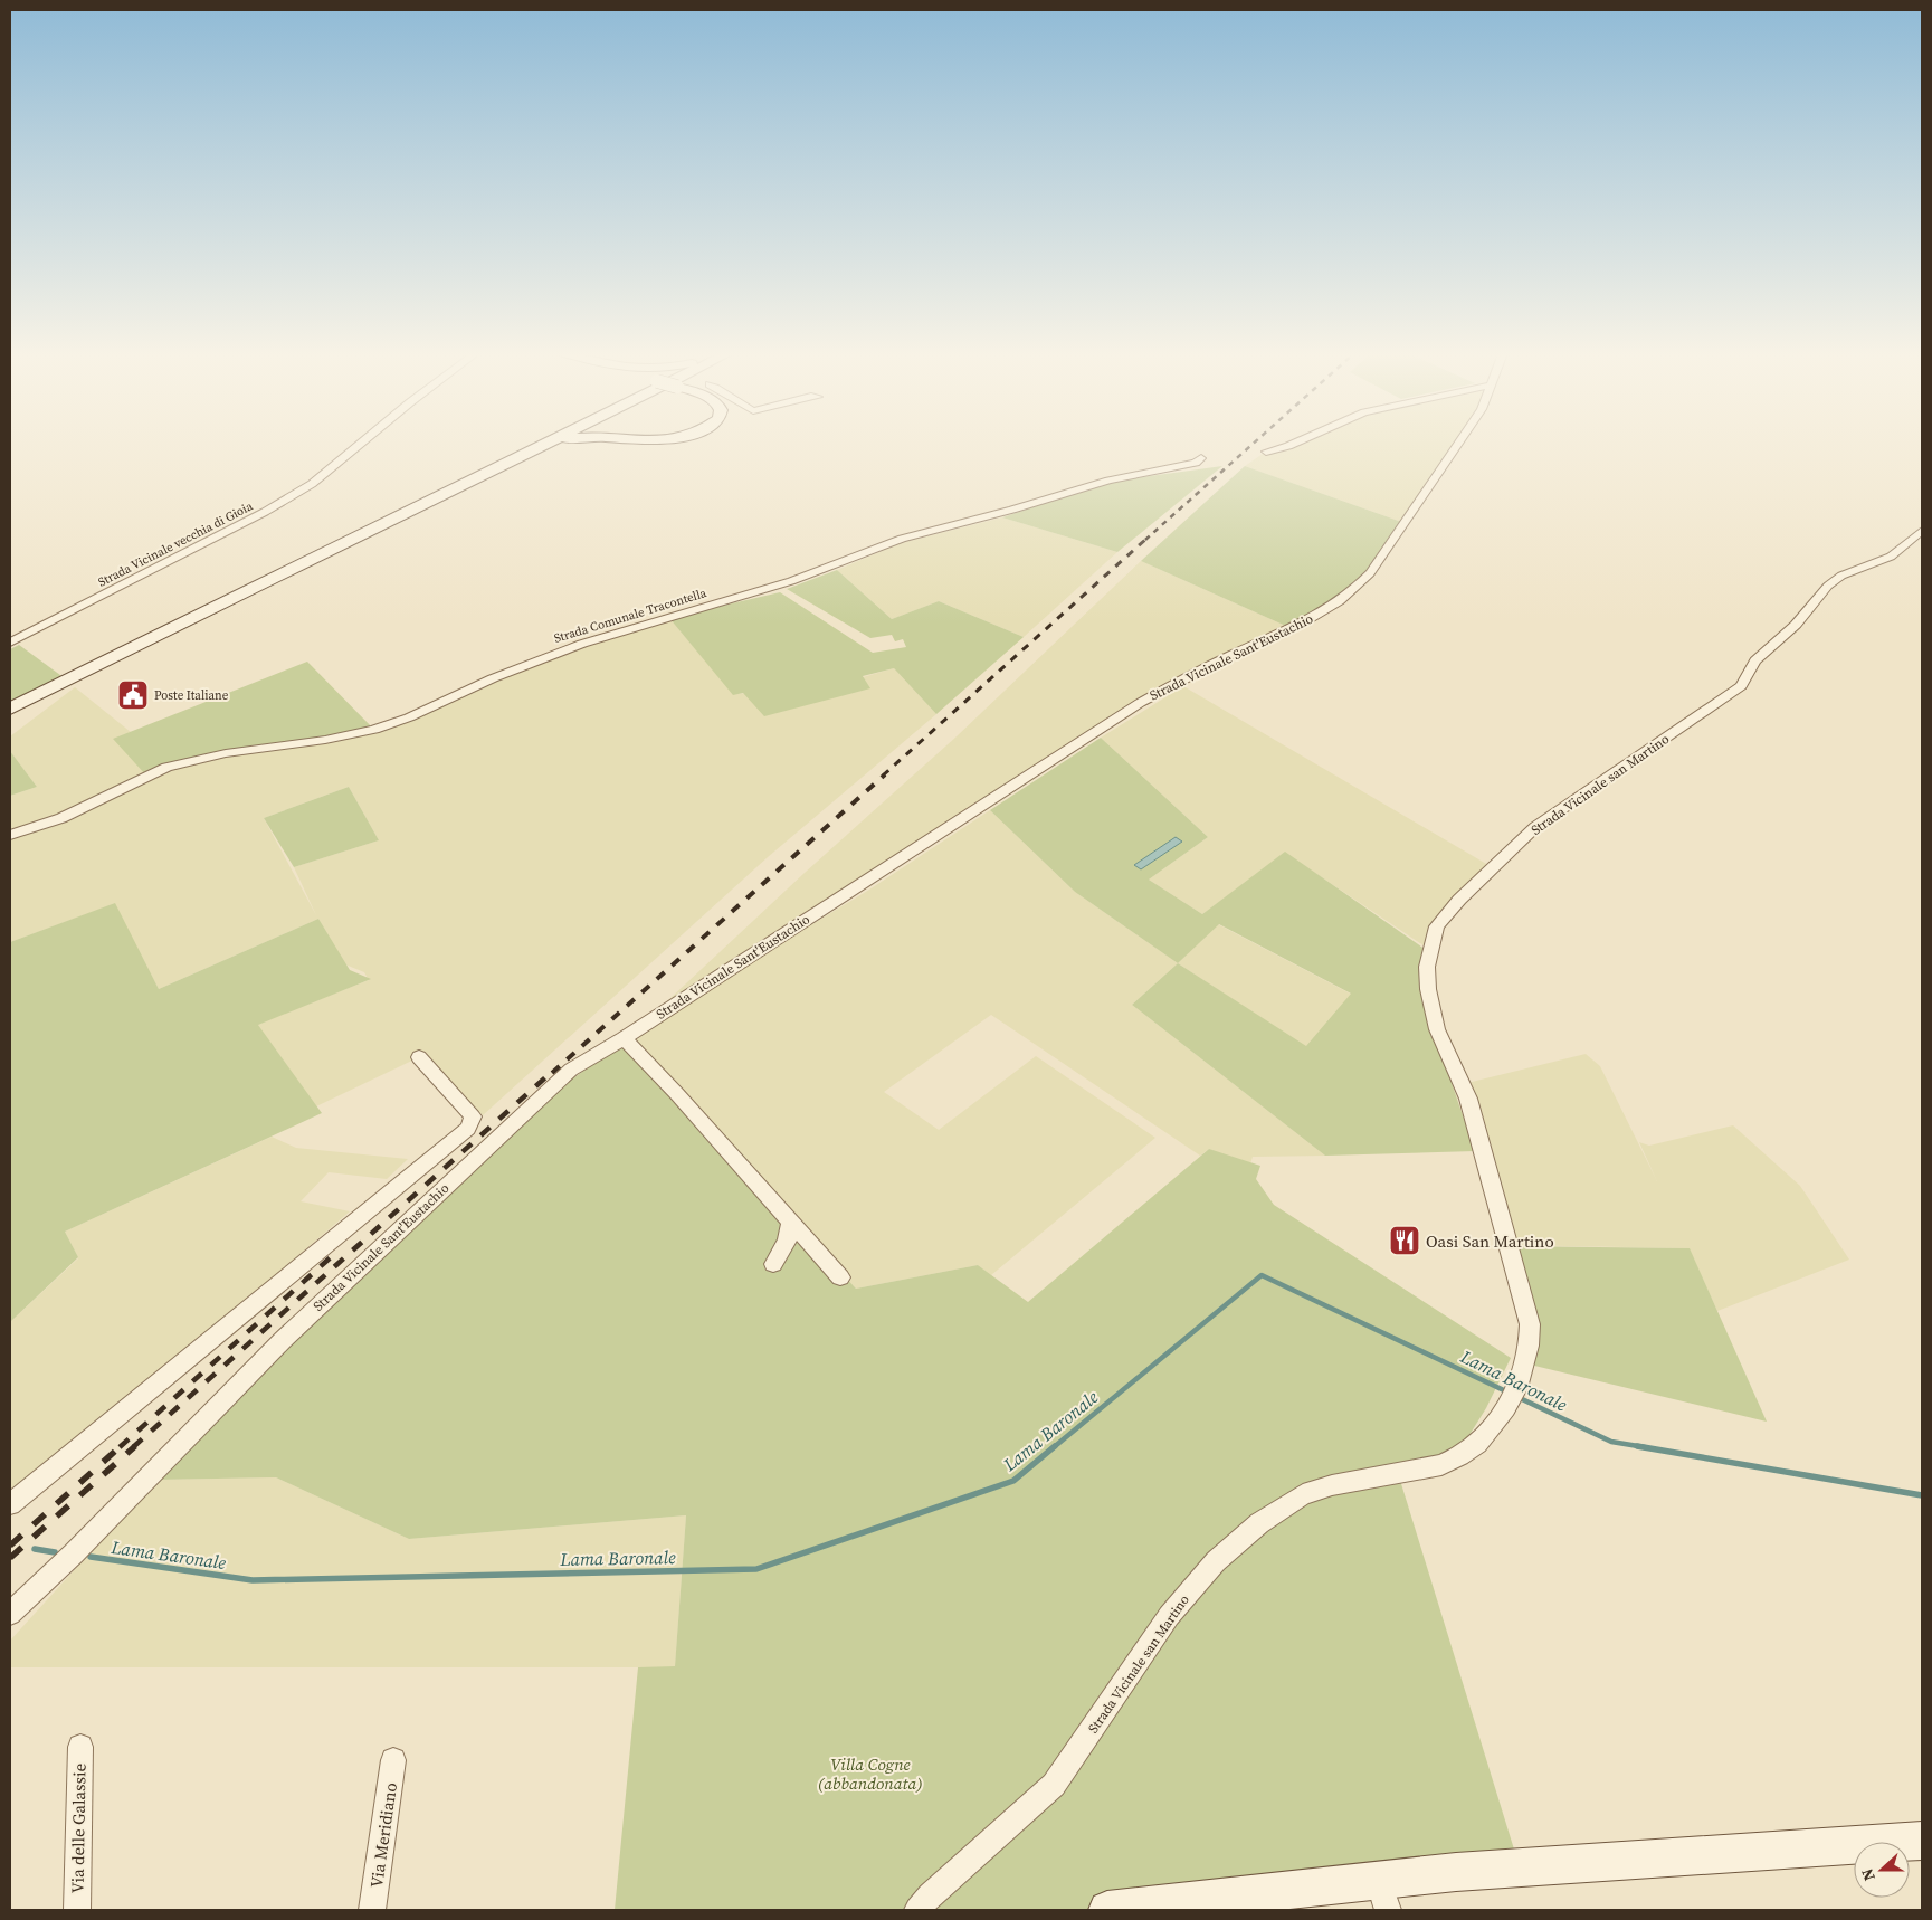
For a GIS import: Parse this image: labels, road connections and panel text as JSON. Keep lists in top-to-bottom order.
{
  "streets": {
    "street": [
      "Strada Vicinale vecchia di Gioia",
      "Strada Comunale Tracontella",
      "Strada Vicinale Sant'Eustachio",
      "Strada Vicinale san Martino",
      "Via delle Galassie",
      "Via Meridiano"
    ]
  },
  "water": ["Lama Baronale"],
  "parks": ["Villa Cogne (abbandonata)"],
  "places": {
    "public building": ["Poste Italiane"],
    "restaurant": ["Oasi San Martino"]
  },
  "north": "left"
}
